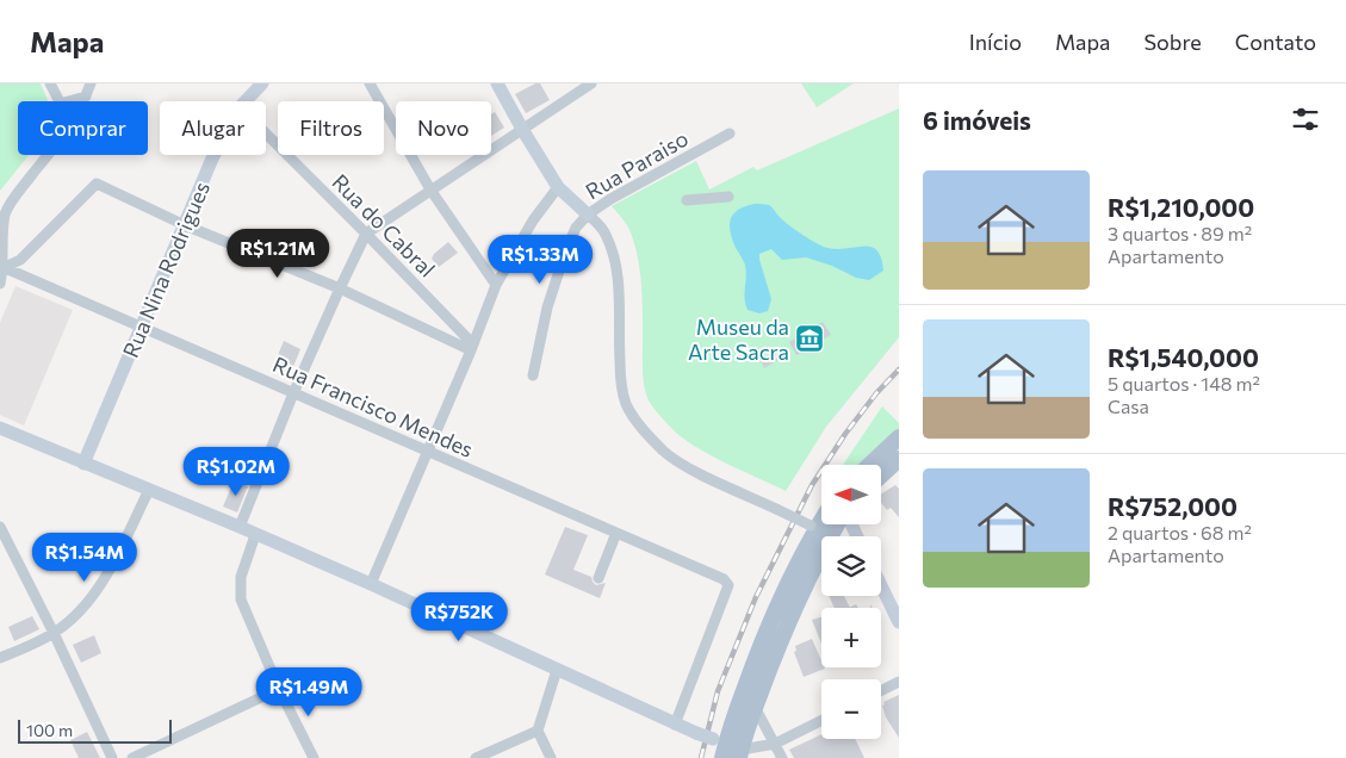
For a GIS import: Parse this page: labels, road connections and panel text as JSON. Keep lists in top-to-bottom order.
{
  "streets": {
    "street": [
      "Rua Paraiso",
      "Rua do Cabral",
      "Rua Nina Rodrigues",
      "Rua Francisco Mendes"
    ]
  },
  "crossings": [
    ["Rua Nina Rodrigues", "Rua Francisco Mendes"]
  ],
  "places": {
    "museum": ["Museu da Arte Sacra"]
  },
  "scale_bar": "100 m",
  "north": "left",
  "page": {
    "header": "Mapa",
    "nav": [
      "Início",
      "Mapa",
      "Sobre",
      "Contato"
    ],
    "heading": "6 imóveis",
    "chip": [
      "Comprar",
      "Alugar",
      "Filtros",
      "Novo"
    ],
    "list": [
      {
        "name": "R$1,210,000",
        "note": "3 quartos · 89 m² · Apartamento"
      },
      {
        "name": "R$1,540,000",
        "note": "5 quartos · 148 m² · Casa"
      },
      {
        "name": "R$752,000",
        "note": "2 quartos · 68 m² · Apartamento"
      }
    ],
    "price": [
      "R$1.21M",
      "R$1.33M",
      "R$1.02M",
      "R$1.54M",
      "R$752K",
      "R$1.49M"
    ],
    "map_buttons": ["+", "−"],
    "scale": "100 m"
  }
}
